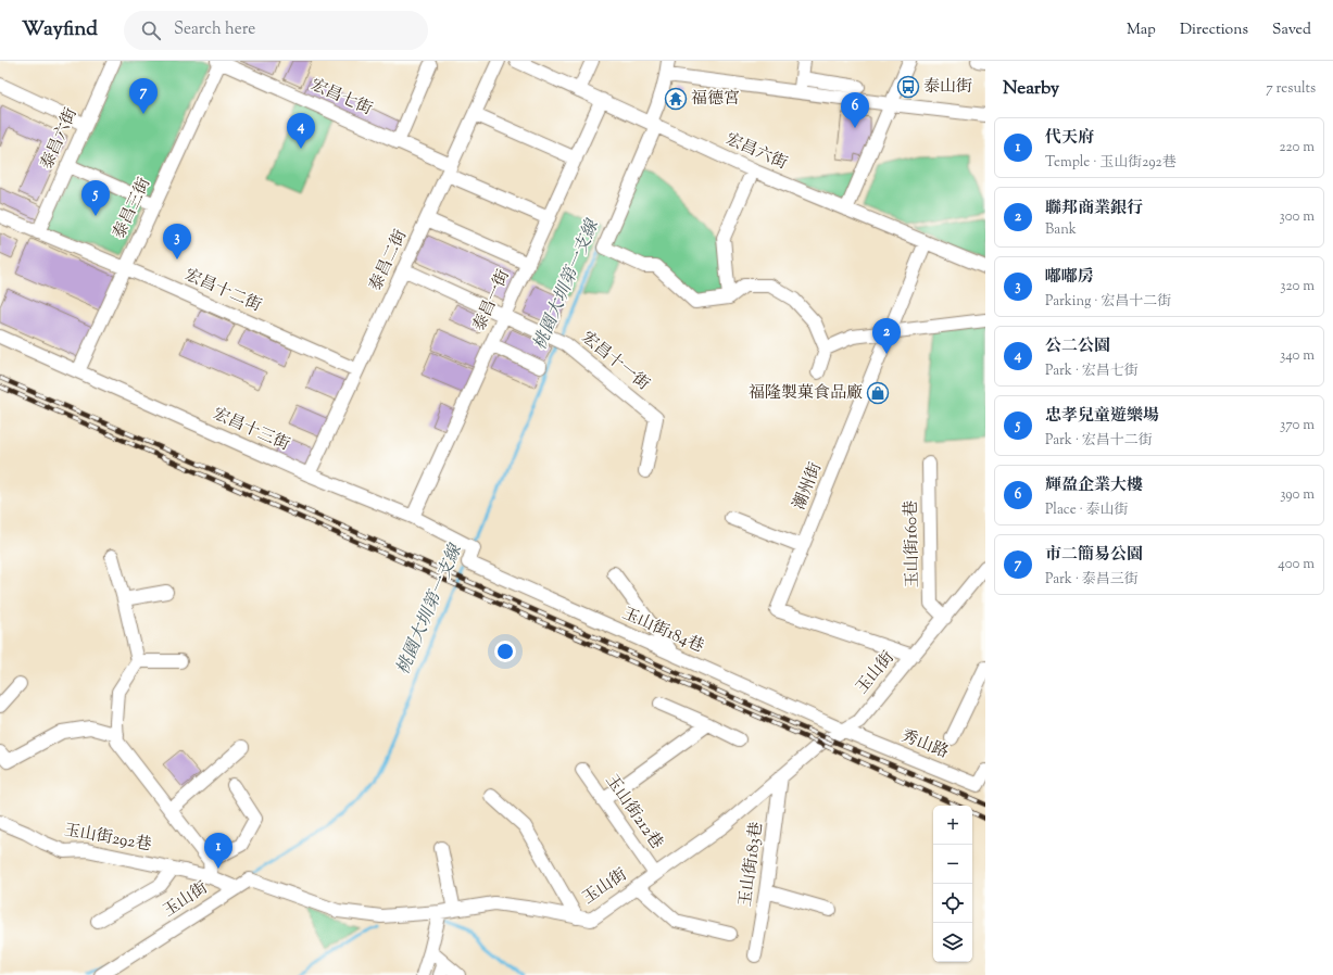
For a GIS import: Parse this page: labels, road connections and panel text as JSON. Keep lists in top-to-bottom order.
{
  "streets": {
    "street": [
      "宏昌七街",
      "泰昌六街",
      "宏昌六街",
      "泰昌三街",
      "泰昌二街",
      "宏昌十二街",
      "泰昌一街",
      "宏昌十一街",
      "宏昌十三街",
      "潮州街",
      "玉山街160巷",
      "玉山街184巷",
      "玉山街",
      "秀山路",
      "玉山街212巷",
      "玉山街292巷",
      "玉山街183巷"
    ]
  },
  "crossings": [
    ["宏昌七街", "泰昌三街"],
    ["宏昌七街", "泰昌二街"],
    ["宏昌七街", "泰昌一街"],
    ["泰昌六街", "宏昌十二街"],
    ["宏昌六街", "泰昌一街"],
    ["宏昌六街", "潮州街"],
    ["泰昌三街", "宏昌十二街"],
    ["泰昌三街", "宏昌十三街"],
    ["泰昌二街", "宏昌十二街"],
    ["泰昌二街", "宏昌十一街"],
    ["泰昌二街", "宏昌十三街"],
    ["泰昌一街", "宏昌十一街"],
    ["泰昌一街", "宏昌十三街"],
    ["宏昌十三街", "玉山街184巷"],
    ["潮州街", "玉山街"],
    ["玉山街160巷", "玉山街"],
    ["玉山街184巷", "玉山街"],
    ["玉山街184巷", "秀山路"],
    ["玉山街", "秀山路"],
    ["玉山街", "玉山街212巷"],
    ["玉山街", "玉山街292巷"],
    ["玉山街", "玉山街183巷"]
  ],
  "water": ["桃園大圳第一支線"],
  "places": {
    "bus stop": ["泰山街"],
    "temple": ["福德宮"],
    "shop": ["福隆製菓食品廠"]
  },
  "page": {
    "header": "Wayfind",
    "search": "Search here",
    "nav": ["Map", "Directions", "Saved"],
    "heading": ["Nearby", "7 results"],
    "pins": [
      "7",
      "6",
      "4",
      "5",
      "3",
      "2",
      "1"
    ],
    "list": [
      {
        "mark": "1",
        "name": "代天府",
        "note": "Temple · 玉山街292巷",
        "value": "220 m"
      },
      {
        "mark": "2",
        "name": "聯邦商業銀行",
        "note": "Bank",
        "value": "300 m"
      },
      {
        "mark": "3",
        "name": "嘟嘟房",
        "note": "Parking · 宏昌十二街",
        "value": "320 m"
      },
      {
        "mark": "4",
        "name": "公二公園",
        "note": "Park · 宏昌七街",
        "value": "340 m"
      },
      {
        "mark": "5",
        "name": "忠孝兒童遊樂場",
        "note": "Park · 宏昌十二街",
        "value": "370 m"
      },
      {
        "mark": "6",
        "name": "輝盈企業大樓",
        "note": "Place · 泰山街",
        "value": "390 m"
      },
      {
        "mark": "7",
        "name": "市二簡易公園",
        "note": "Park · 泰昌三街",
        "value": "400 m"
      }
    ],
    "map_buttons": ["+", "−"]
  }
}
